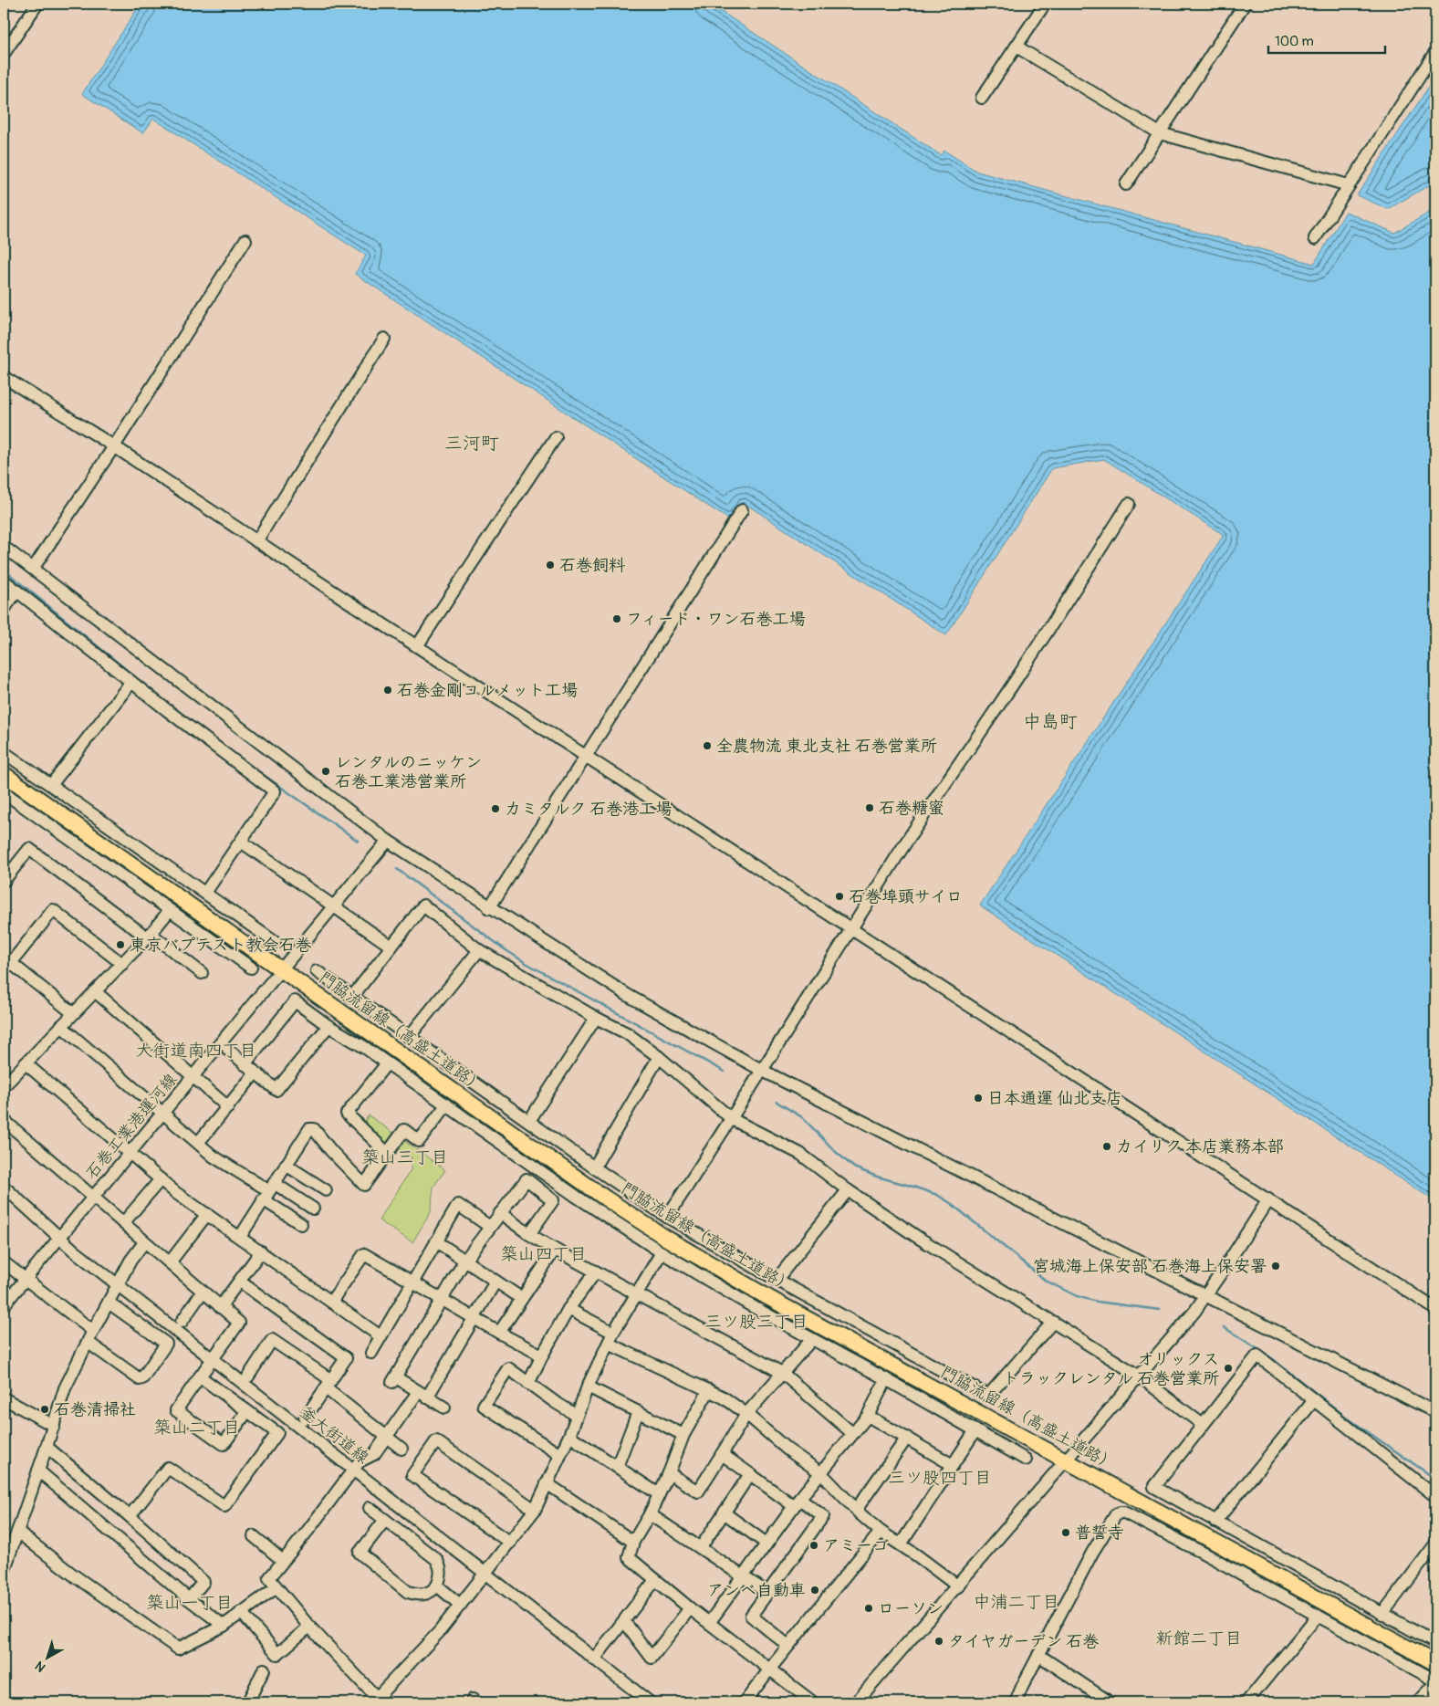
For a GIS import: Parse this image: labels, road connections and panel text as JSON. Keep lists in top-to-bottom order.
{
  "streets": {
    "main road": ["門脇流留線（高盛土道路）"],
    "street": ["石巻工業港運河線", "釜大街道線"]
  },
  "crossings": [
    ["門脇流留線（高盛土道路）", "石巻工業港運河線"],
    ["石巻工業港運河線", "釜大街道線"]
  ],
  "districts": [
    "三河町",
    "中島町",
    "大街道南四丁目",
    "築山三丁目",
    "築山四丁目",
    "三ツ股三丁目",
    "築山二丁目",
    "三ツ股四丁目",
    "中浦二丁目",
    "築山一丁目",
    "新館二丁目"
  ],
  "places": [
    "石巻飼料",
    "フィード・ワン石巻工場",
    "石巻金剛コルメット工場",
    "全農物流 東北支社 石巻営業所",
    "レンタルのニッケン 石巻工業港営業所",
    "石巻糖蜜",
    "カミタルク 石巻港工場",
    "石巻埠頭サイロ",
    "東京バプテスト教会石巻",
    "日本通運 仙北支店",
    "カイリク 本店業務本部",
    "宮城海上保安部 石巻海上保安署",
    "オリックス トラックレンタル 石巻営業所",
    "石巻清掃社",
    "普誓寺",
    "アミーゴ",
    "アンベ自動車",
    "ローソン",
    "タイヤガーデン 石巻"
  ],
  "scale_bar": "100 m",
  "north": "bottom left"
}
